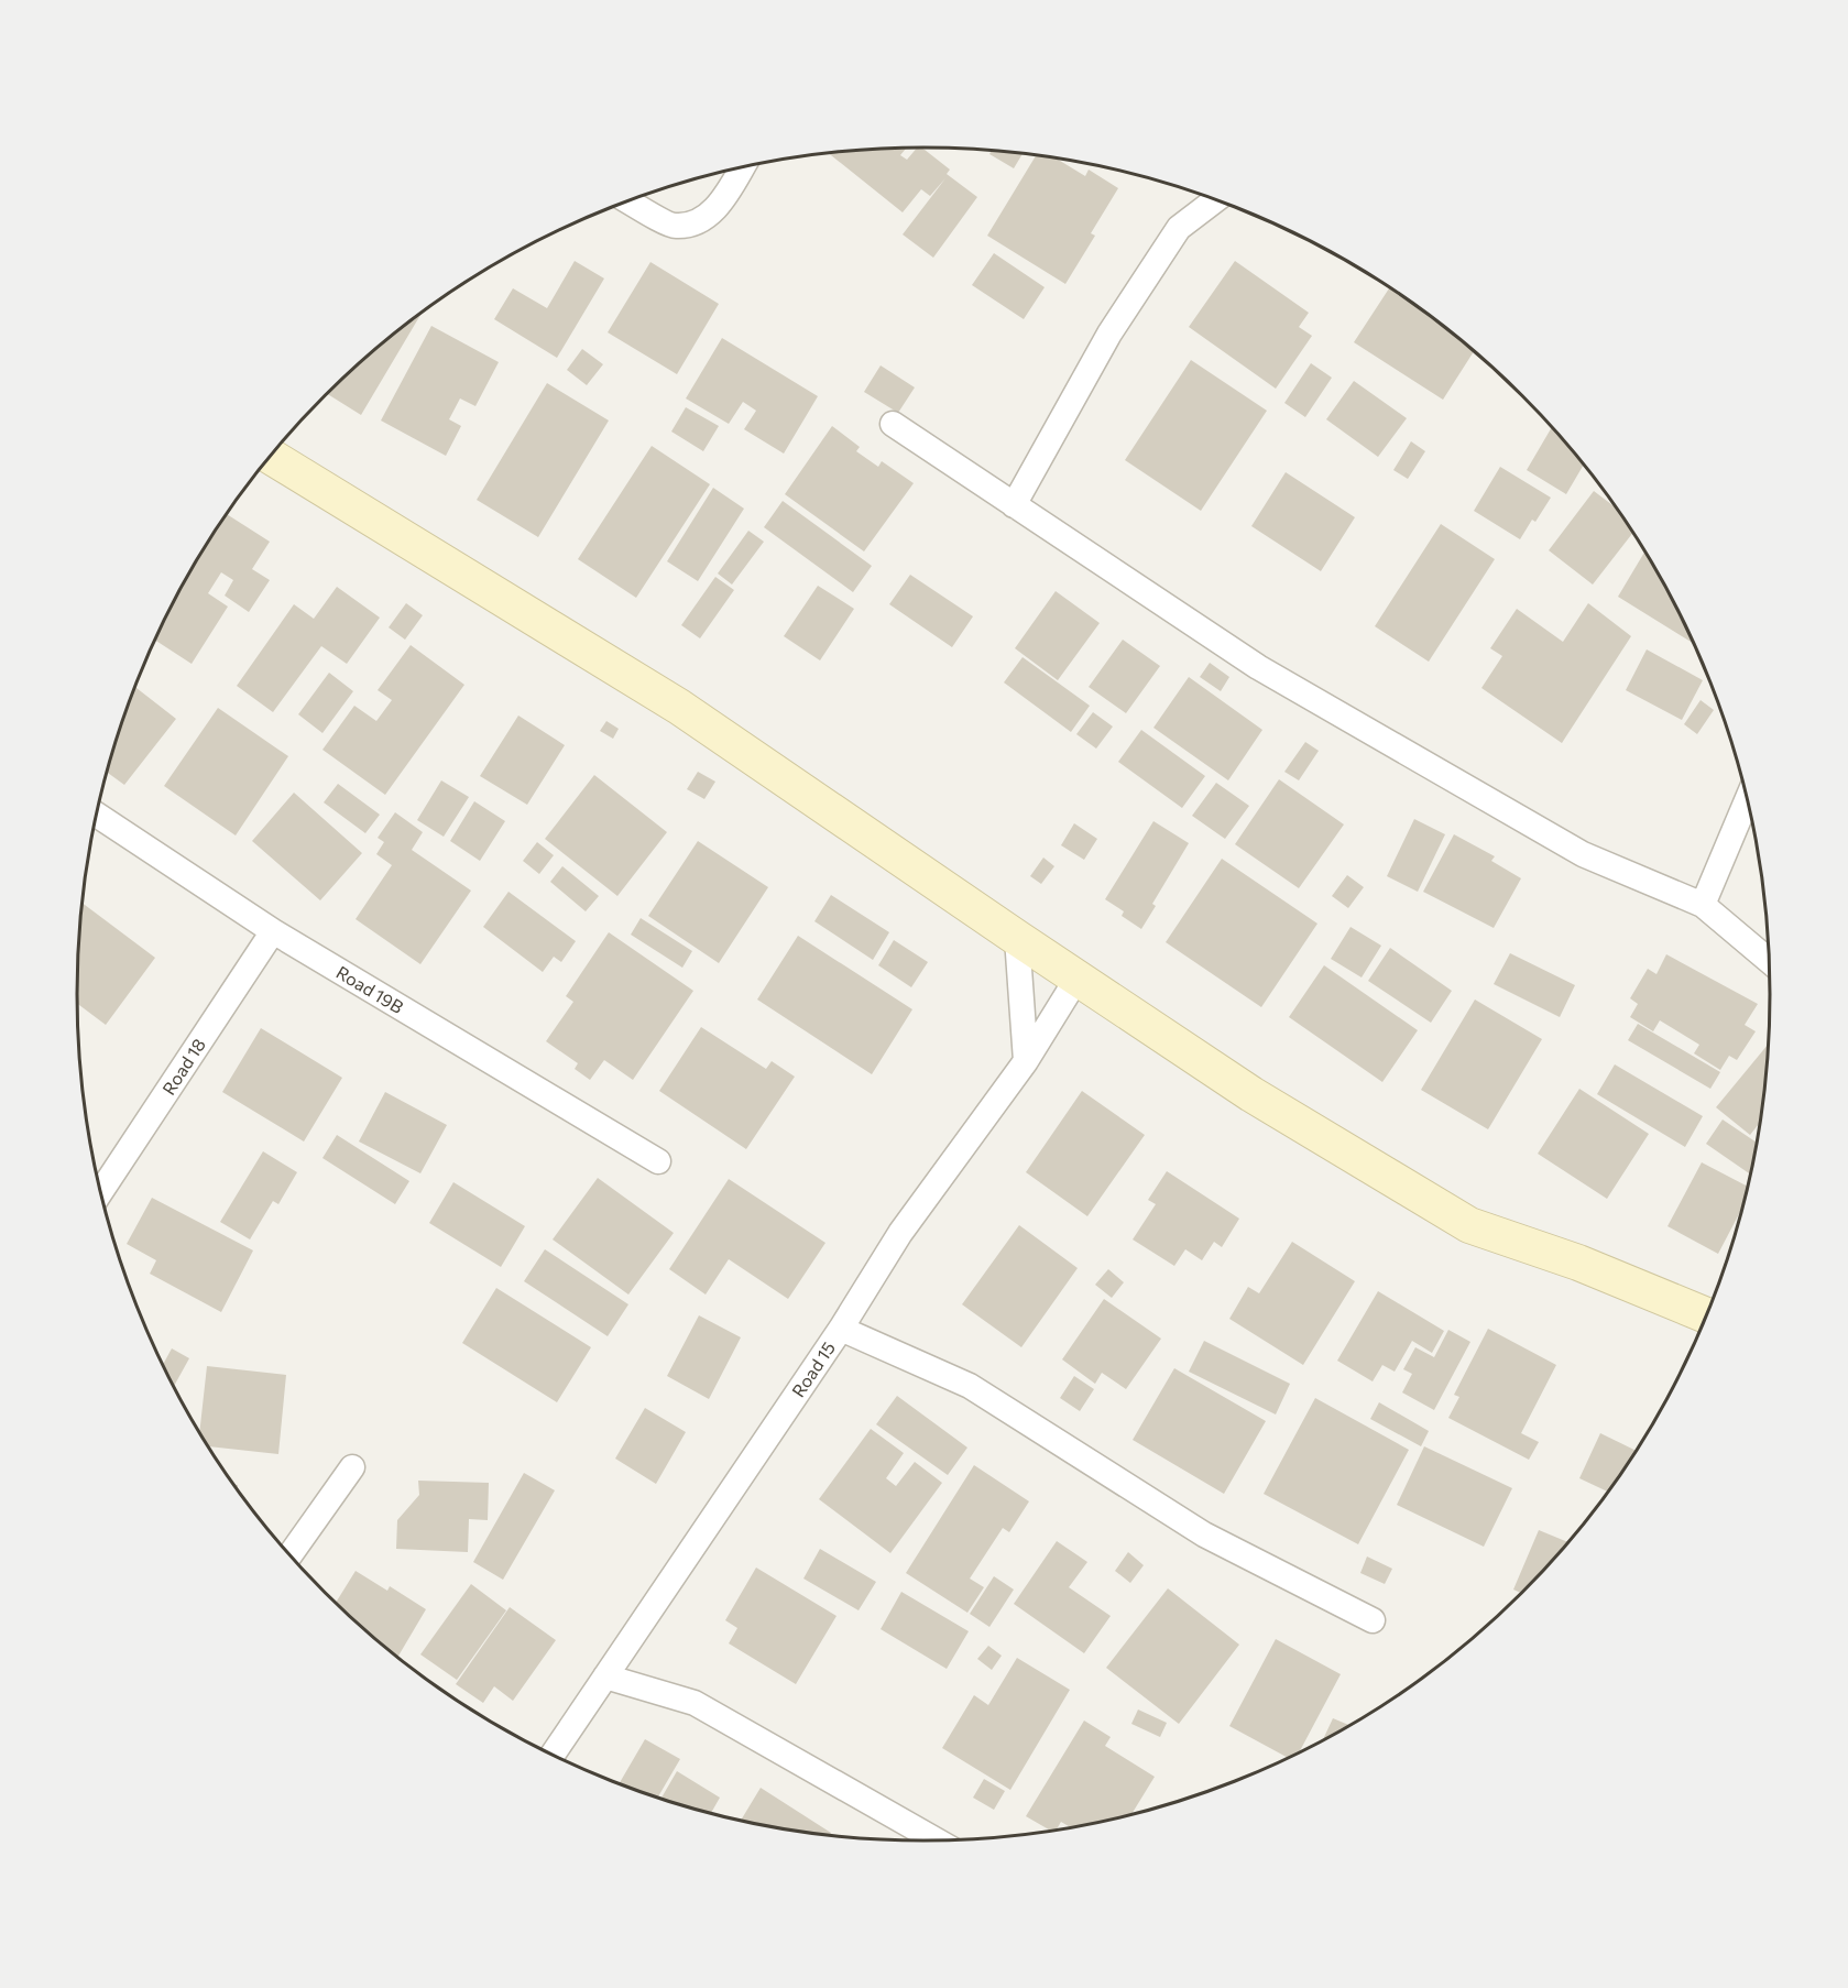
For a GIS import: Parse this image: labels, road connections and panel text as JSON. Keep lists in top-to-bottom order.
{
  "streets": {
    "street": ["Road 19B", "Road 18", "Road 15"]
  },
  "crossings": [
    ["Road 19B", "Road 18"]
  ]
}
